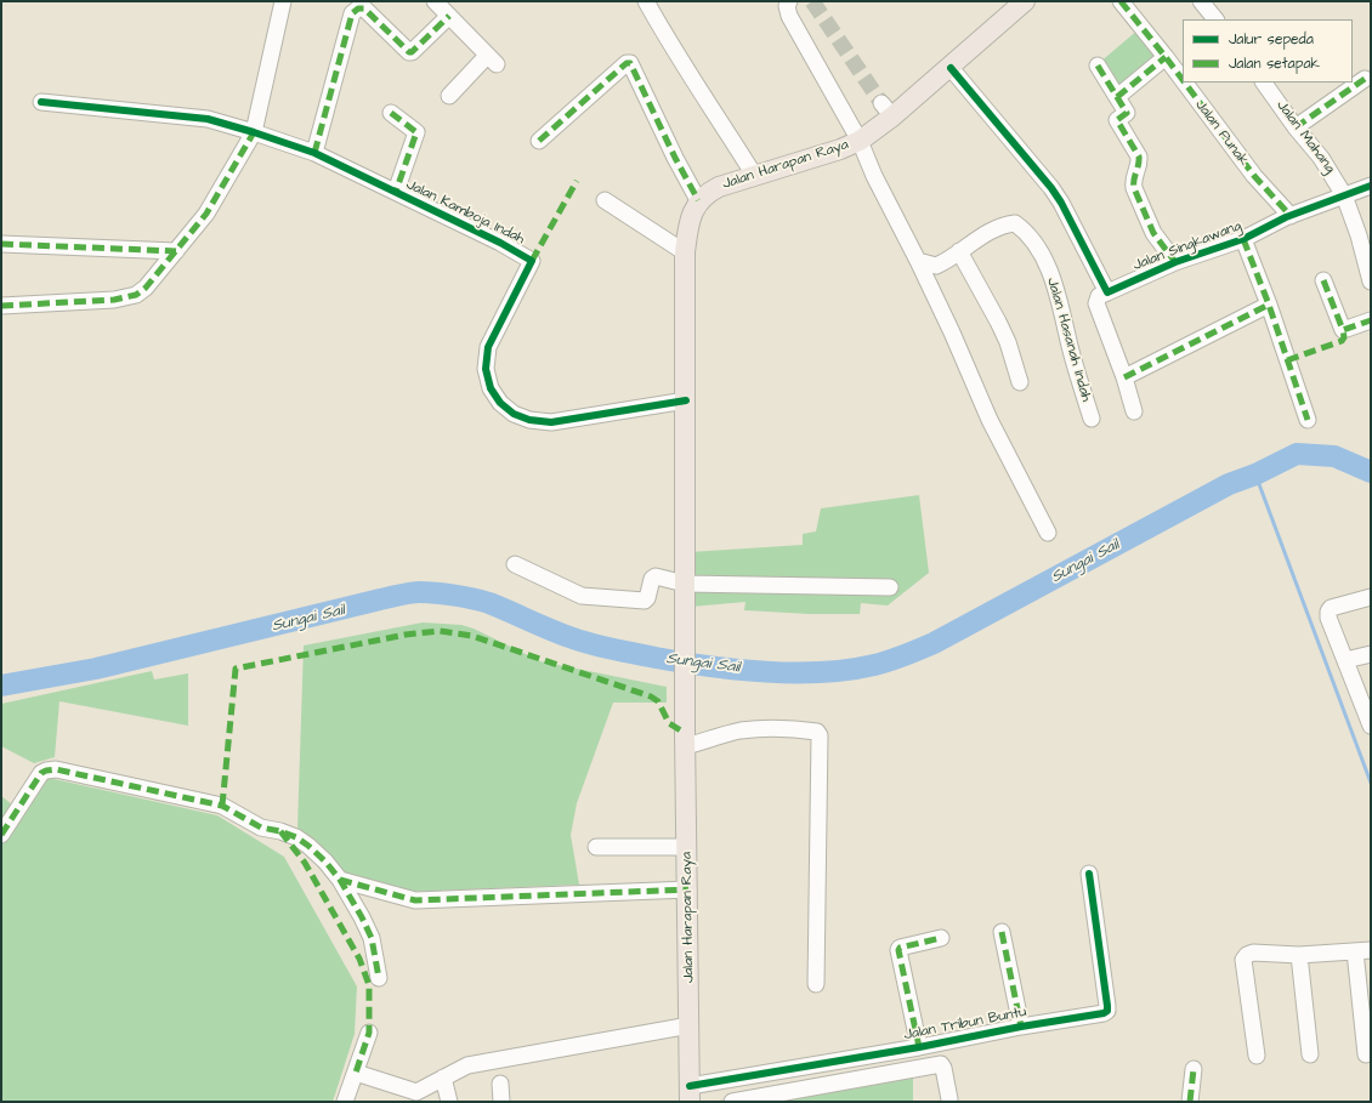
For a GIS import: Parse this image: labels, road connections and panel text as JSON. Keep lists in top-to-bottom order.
{
  "streets": {
    "main road": ["Jalan Harapan Raya"],
    "street": [
      "Jalan Punak",
      "Jalan Mahang",
      "Jalan Kamboja Indah",
      "Jalan Singkawang",
      "Jalan Hasanah Indah",
      "Jalan Tribun Buntu"
    ]
  },
  "crossings": [
    ["Jalan Punak", "Jalan Singkawang"],
    ["Jalan Mahang", "Jalan Singkawang"],
    ["Jalan Harapan Raya", "Jalan Tribun Buntu"]
  ],
  "water": ["Sungai Sail"],
  "legend": ["Jalur sepeda", "Jalan setapak"]
}
